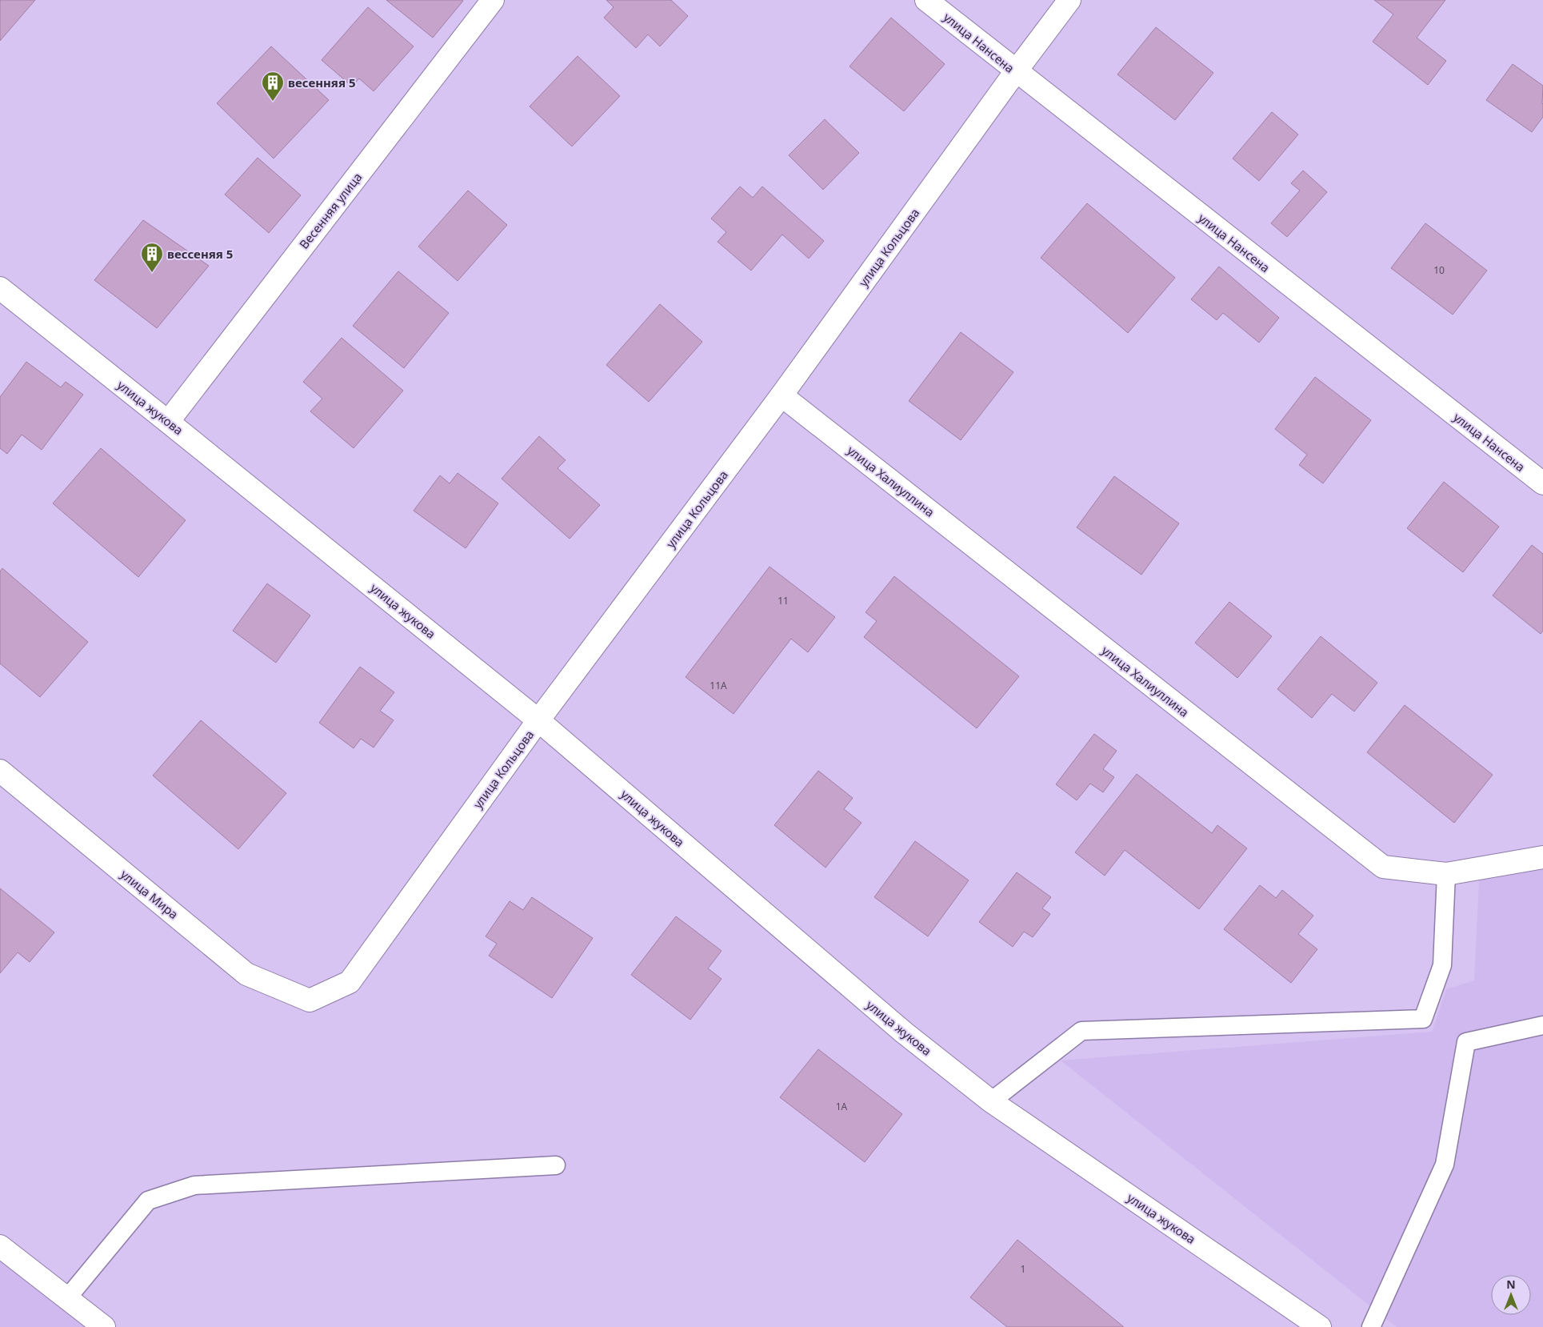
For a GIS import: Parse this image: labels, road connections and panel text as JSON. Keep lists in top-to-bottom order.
{
  "streets": {
    "street": [
      "улица Нансена",
      "Весенняя улица",
      "улица Кольцова",
      "улица жукова",
      "улица Халиуллина",
      "улица Мира"
    ]
  },
  "crossings": [
    ["улица Нансена", "улица Кольцова"],
    ["Весенняя улица", "улица жукова"],
    ["улица Кольцова", "улица жукова"],
    ["улица Кольцова", "улица Халиуллина"],
    ["улица Кольцова", "улица Мира"]
  ],
  "places": {
    "building": ["весенняя 5", "вессеняя 5"]
  },
  "house_numbers": [
    "10",
    "11",
    "11А",
    "1А",
    "1"
  ],
  "north": "top"
}
